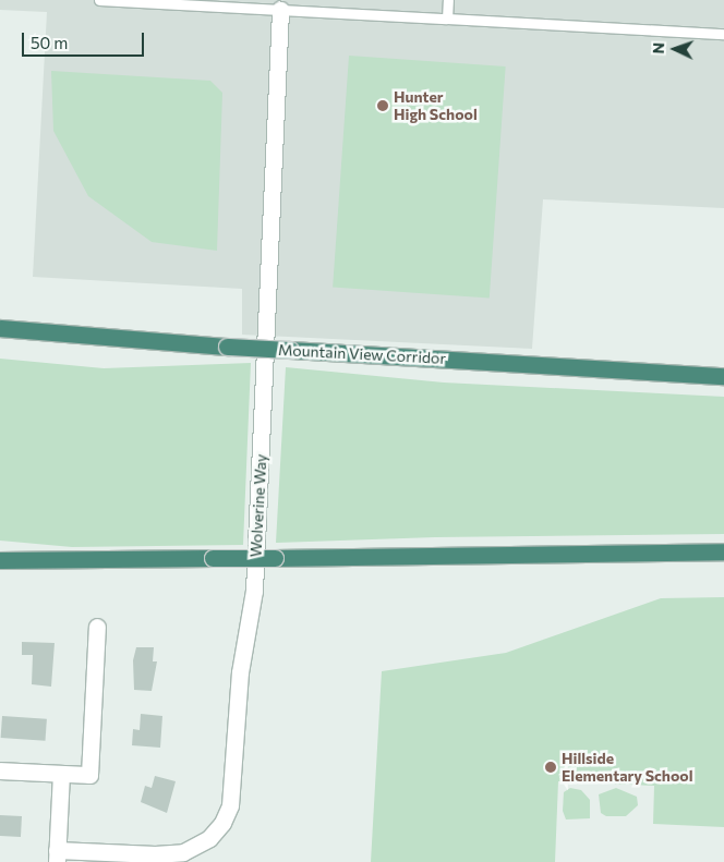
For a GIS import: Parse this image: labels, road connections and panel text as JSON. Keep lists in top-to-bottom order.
{
  "streets": {
    "highway": ["Mountain View Corridor"],
    "street": ["Wolverine Way"]
  },
  "places": ["Hunter High School", "Hillside Elementary School"],
  "scale_bar": "50 m",
  "north": "left"
}
